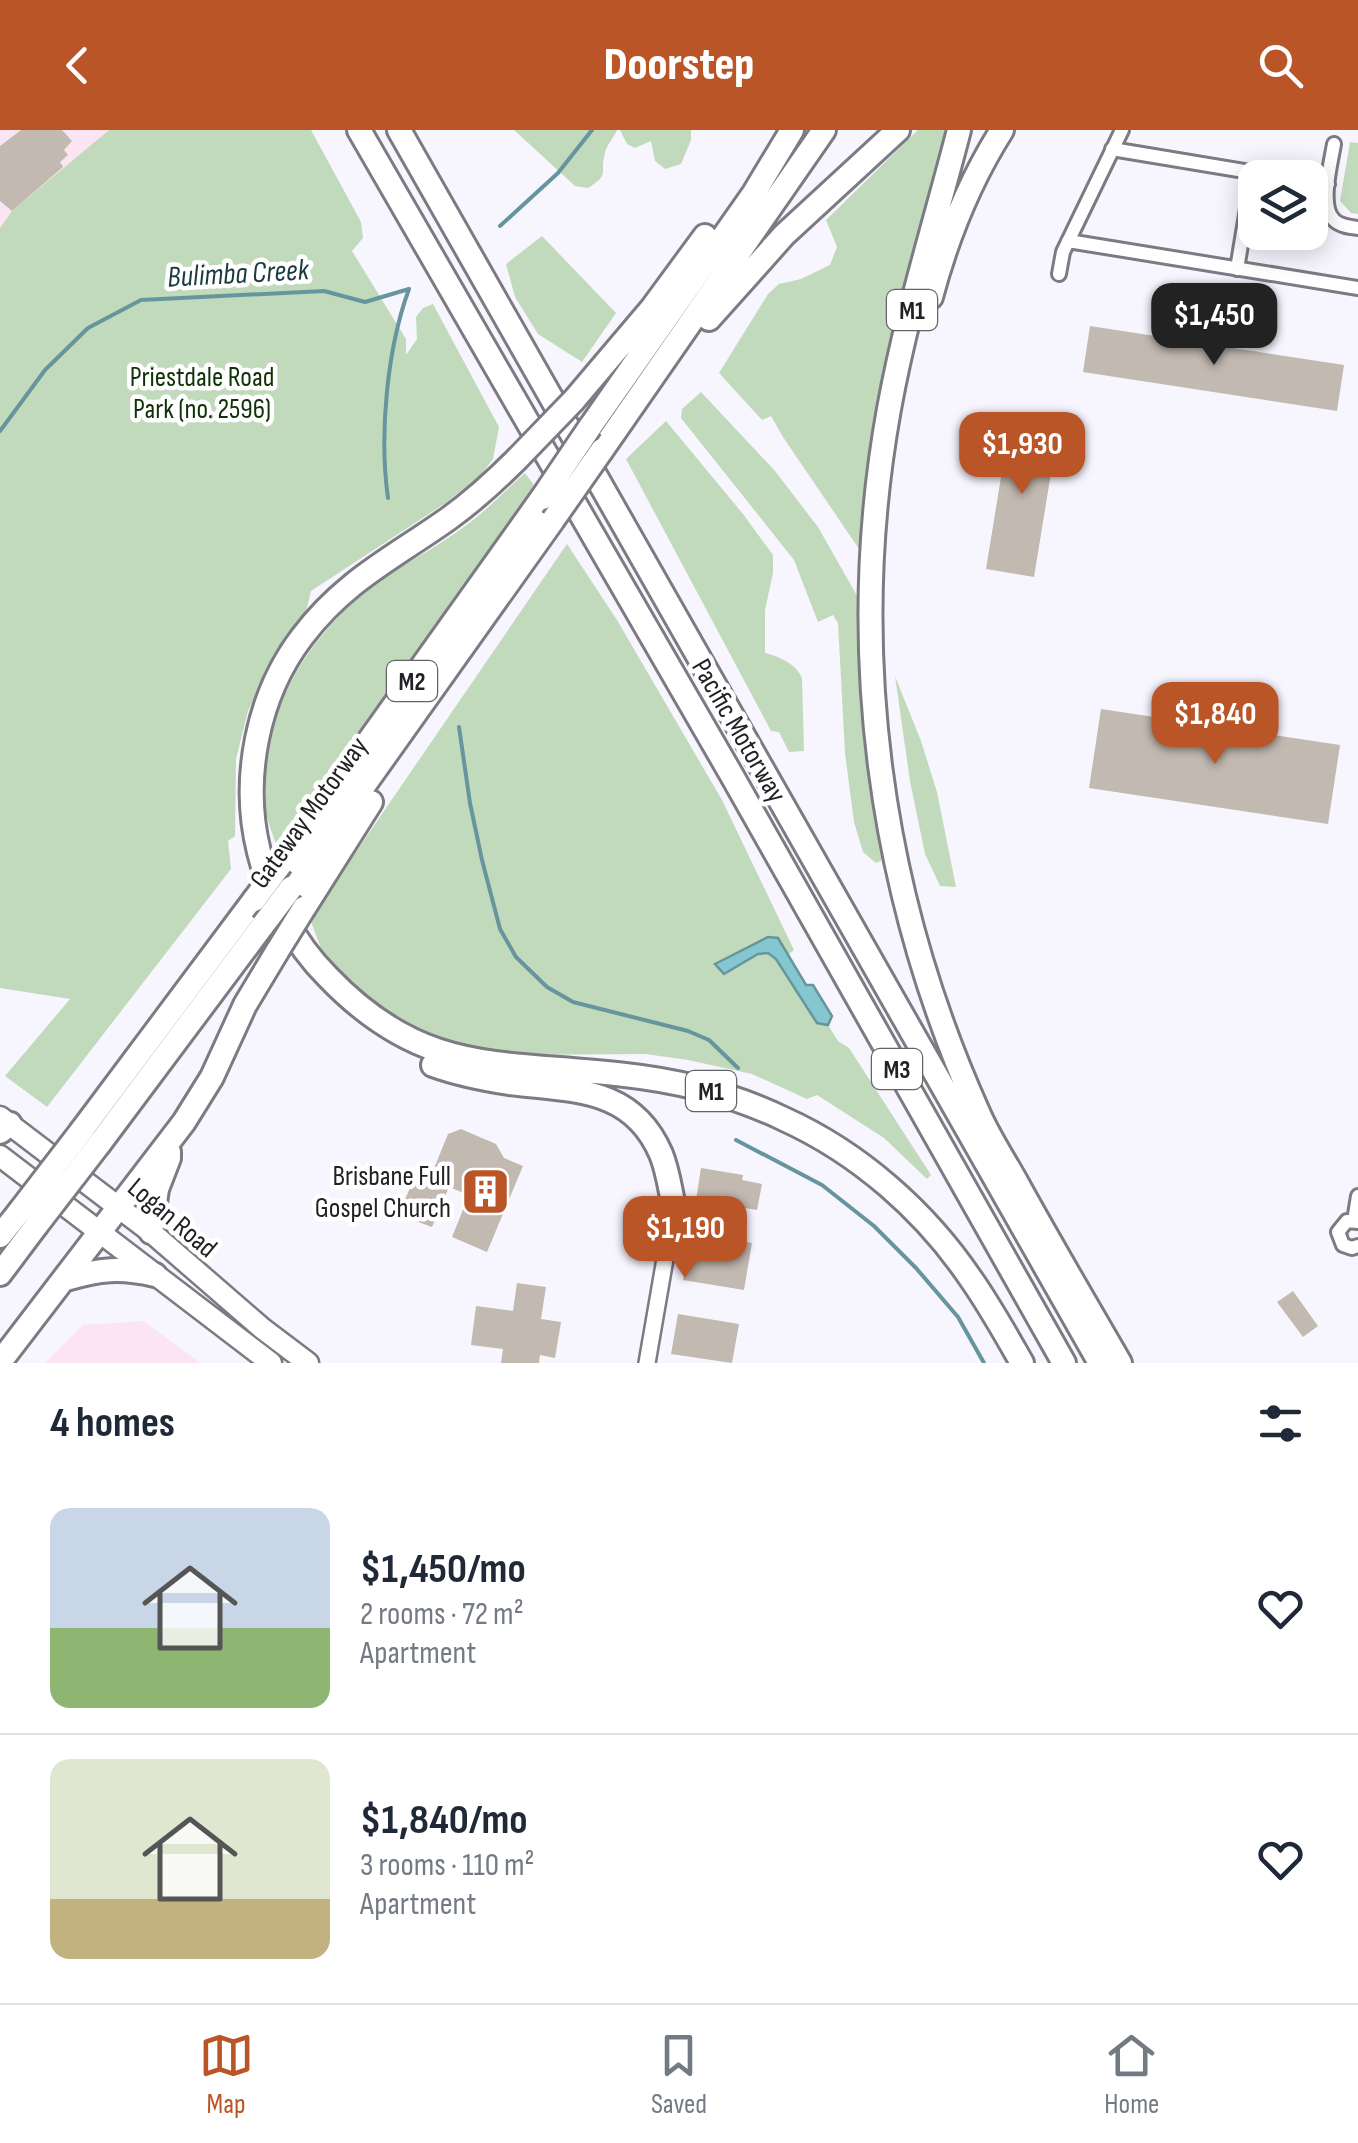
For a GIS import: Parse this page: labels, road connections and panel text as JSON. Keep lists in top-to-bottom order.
{
  "streets": {
    "highway": [
      "M1",
      "M2",
      "Pacific Motorway",
      "Gateway Motorway",
      "M3"
    ],
    "main road": ["Logan Road"]
  },
  "crossings": [
    ["M1", "Gateway Motorway"]
  ],
  "water": ["Bulimba Creek"],
  "parks": ["Priestdale Road Park (no. 2596)"],
  "places": {
    "building": ["Brisbane Full Gospel Church"]
  },
  "page": {
    "header": "Doorstep",
    "price": [
      "$1,450",
      "$1,930",
      "$1,840",
      "$1,190"
    ],
    "heading": "4 homes",
    "list": [
      {
        "name": "$1,450/mo",
        "note": "2 rooms · 72 m² · Apartment"
      },
      {
        "name": "$1,840/mo",
        "note": "3 rooms · 110 m² · Apartment"
      }
    ],
    "tabs": ["Map", "Saved", "Home"]
  }
}
